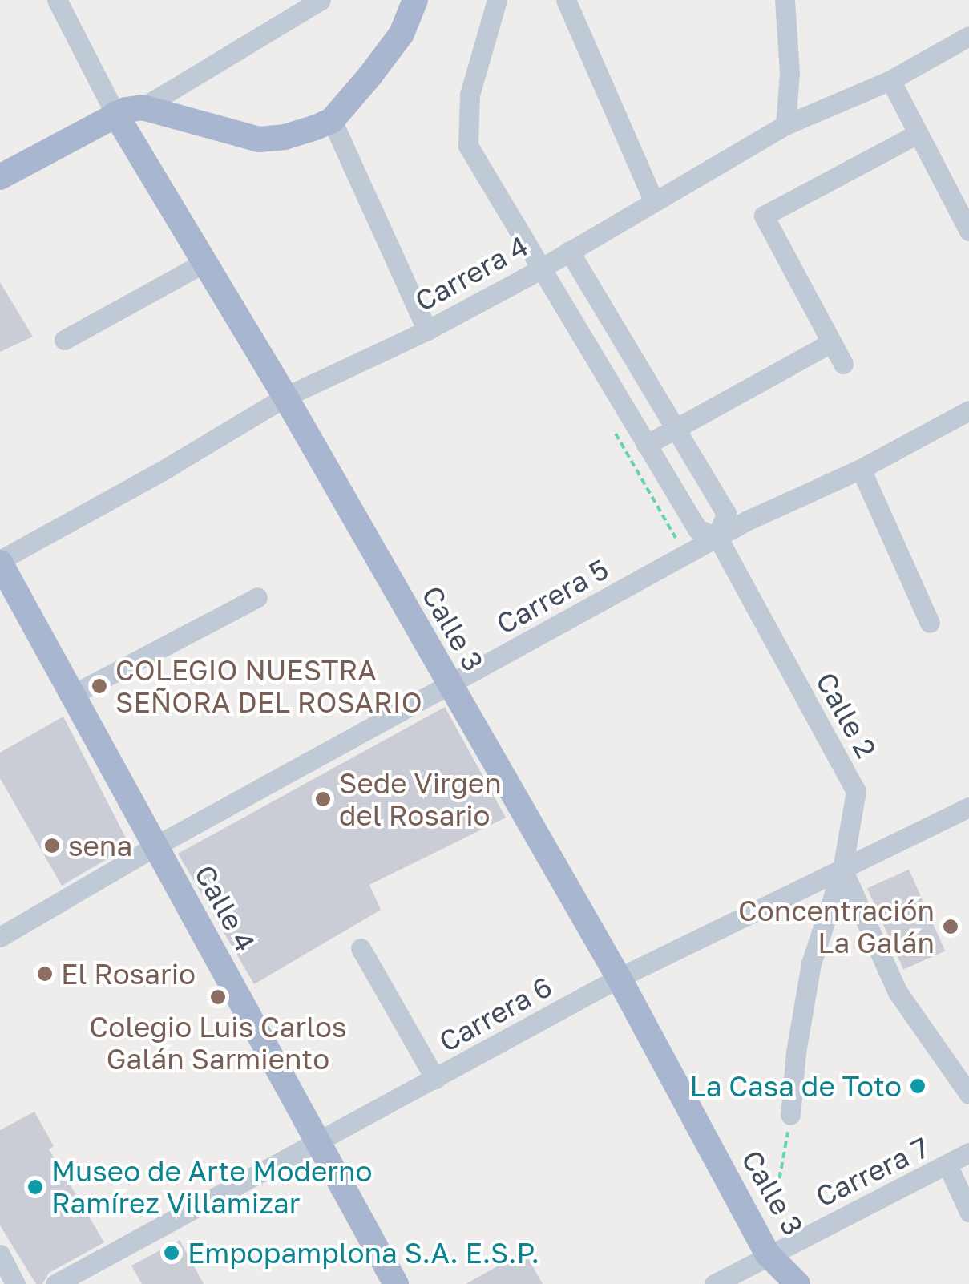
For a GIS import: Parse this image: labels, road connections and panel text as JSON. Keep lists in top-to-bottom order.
{
  "streets": {
    "main road": ["Calle 3", "Calle 4"],
    "street": [
      "Carrera 4",
      "Carrera 5",
      "Calle 2",
      "Carrera 6",
      "Carrera 7"
    ]
  },
  "crossings": [
    ["Carrera 4", "Calle 3"],
    ["Carrera 4", "Calle 2"],
    ["Carrera 4", "Calle 4"],
    ["Carrera 5", "Calle 3"],
    ["Carrera 5", "Calle 2"],
    ["Carrera 5", "Calle 4"],
    ["Calle 3", "Carrera 6"],
    ["Calle 3", "Carrera 7"],
    ["Calle 2", "Carrera 6"],
    ["Calle 4", "Carrera 6"]
  ],
  "places": [
    "COLEGIO NUESTRA SEÑORA DEL ROSARIO",
    "Sede Virgen del Rosario",
    "sena",
    "Concentración La Galán",
    "El Rosario",
    "Colegio Luis Carlos Galán Sarmiento",
    "La Casa de Toto",
    "Museo de Arte Moderno Ramírez Villamizar",
    "Empopamplona S.A. E.S.P."
  ]
}
